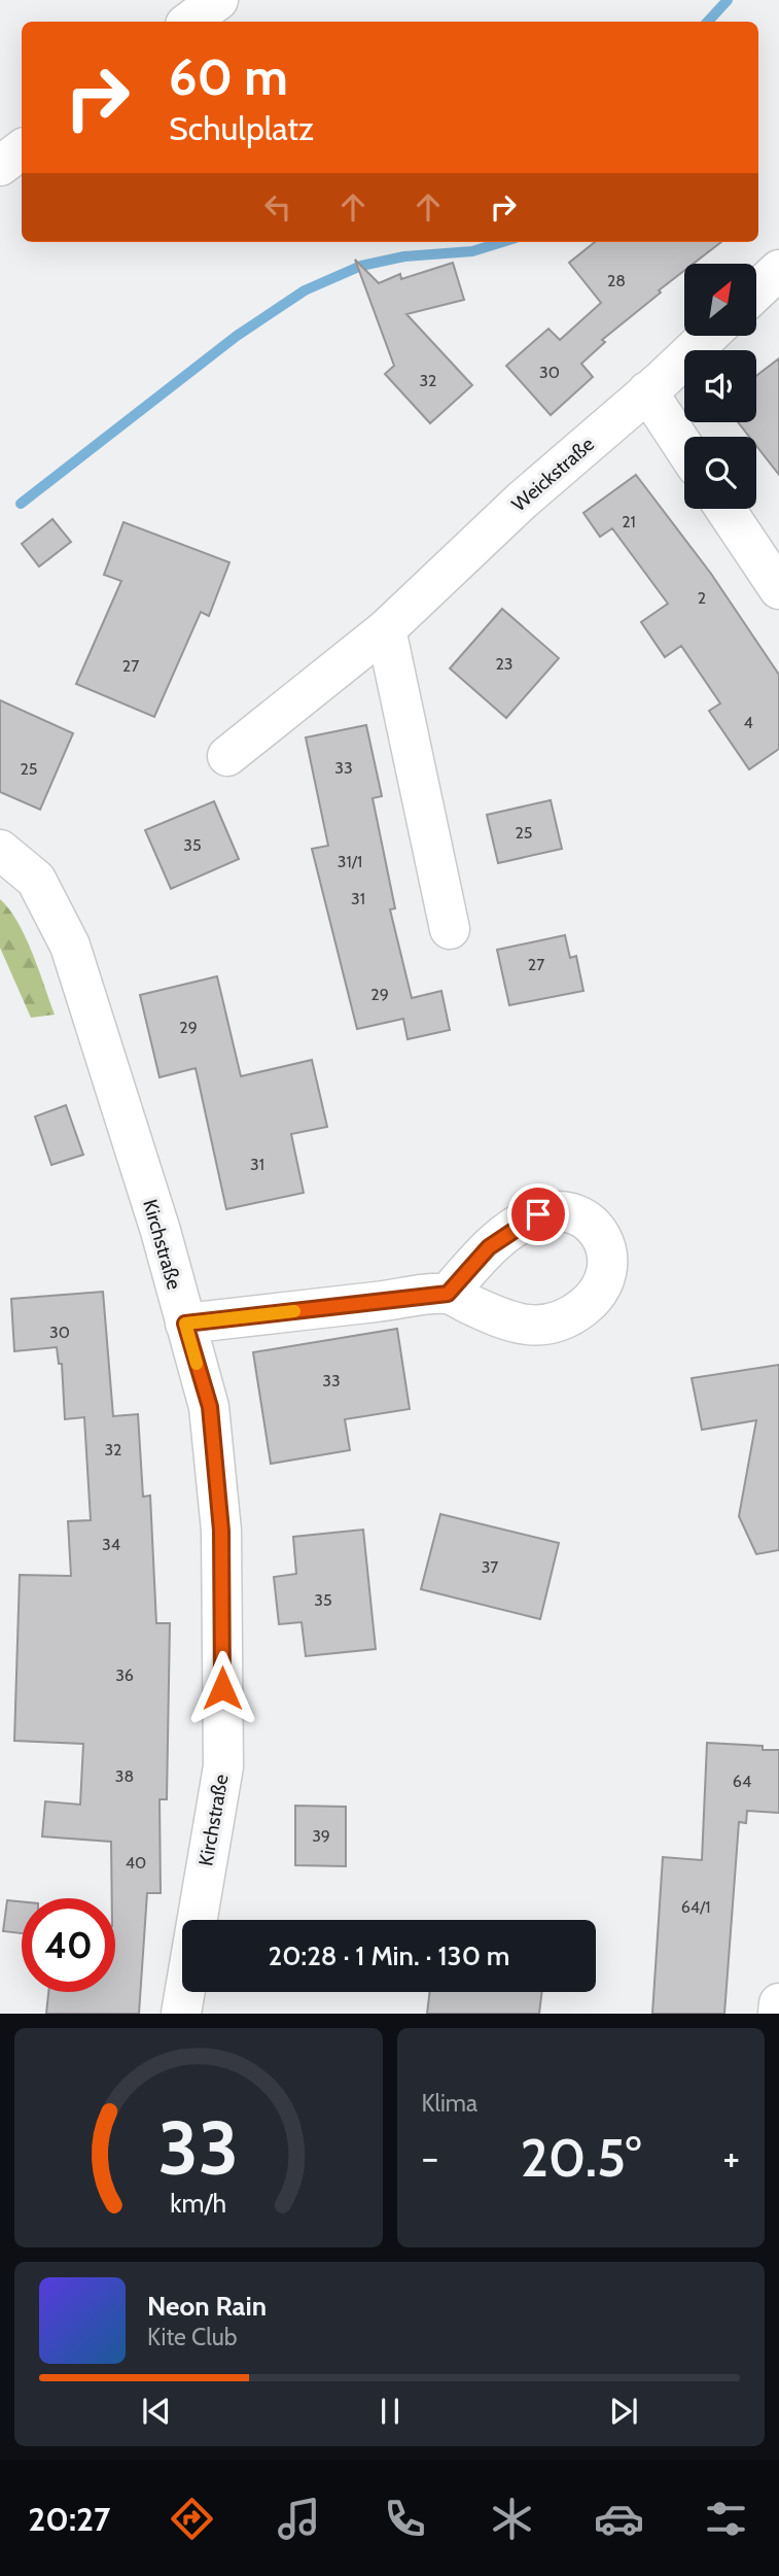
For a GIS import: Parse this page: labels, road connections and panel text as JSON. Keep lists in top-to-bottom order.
{
  "streets": {
    "street": ["Weickstraße", "Kirchstraße"]
  },
  "house_numbers": [
    "28",
    "30",
    "32",
    "21",
    "2",
    "23",
    "27",
    "4",
    "33",
    "25",
    "25",
    "35",
    "31/1",
    "31",
    "27",
    "29",
    "29",
    "31",
    "30",
    "33",
    "32",
    "34",
    "37",
    "35",
    "36",
    "38",
    "64",
    "39",
    "40",
    "64/1"
  ],
  "north": "top right",
  "page": {
    "turn": ["60 m", "Schulplatz"],
    "limit": "40",
    "trip": "20:28 · 1 Min. · 130 m",
    "tile": "Klima",
    "heat": ["−", "20.5°", "+"],
    "song": ["Neon Rain", "Kite Club"],
    "tabs": "20:27",
    "gauge": ["33", "km/h"]
  }
}
